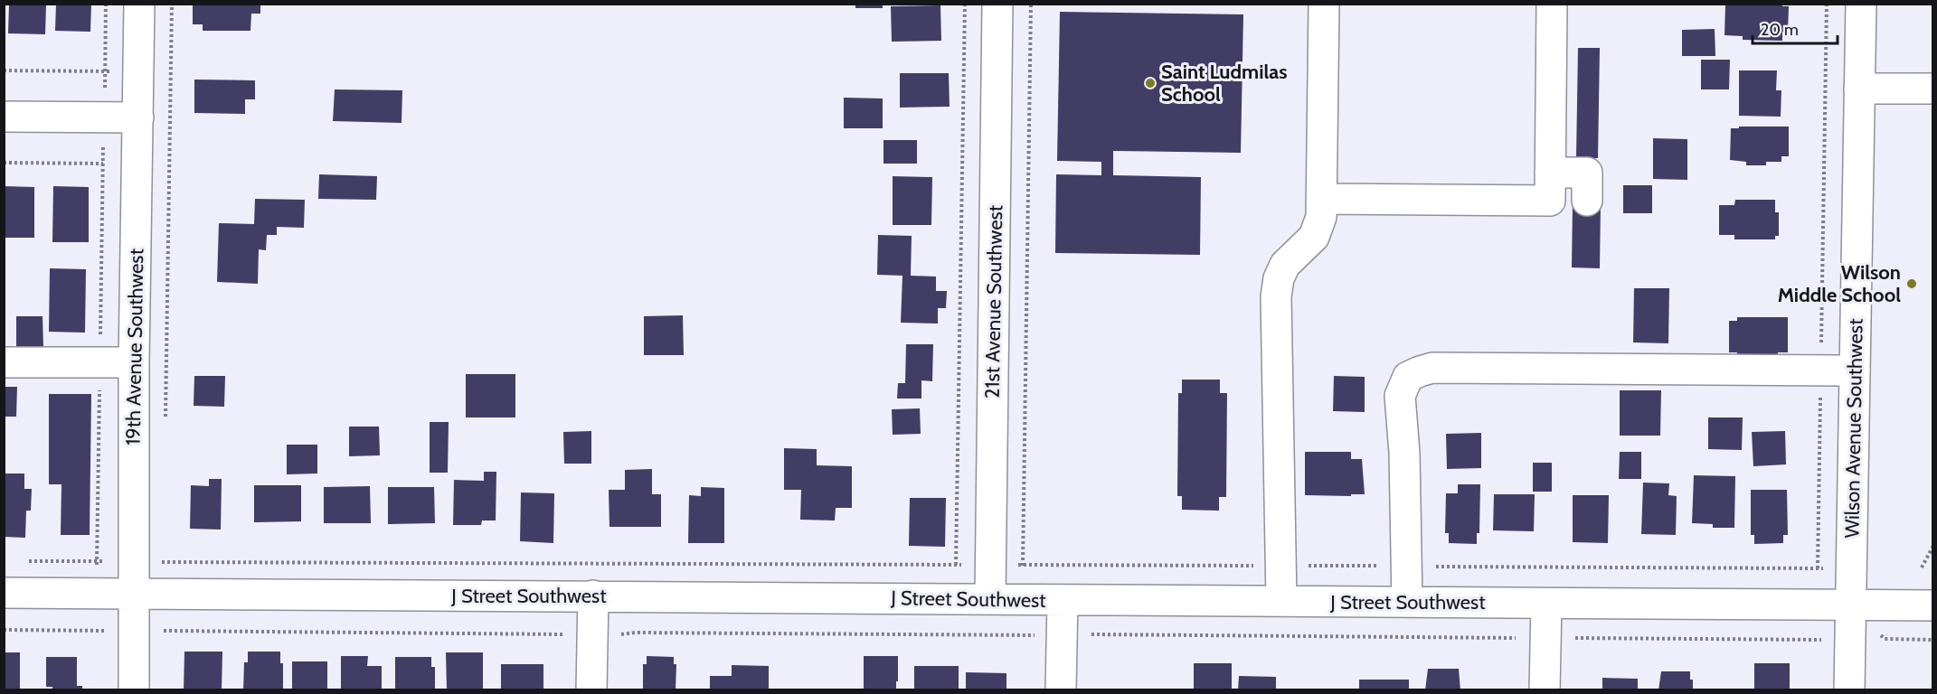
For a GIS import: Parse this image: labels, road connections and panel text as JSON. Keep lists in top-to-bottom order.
{
  "streets": {
    "street": [
      "21st Avenue Southwest",
      "19th Avenue Southwest",
      "Wilson Avenue Southwest",
      "J Street Southwest"
    ]
  },
  "crossings": [
    ["21st Avenue Southwest", "J Street Southwest"],
    ["19th Avenue Southwest", "J Street Southwest"],
    ["Wilson Avenue Southwest", "J Street Southwest"]
  ],
  "places": ["Saint Ludmilas School", "Wilson Middle School"],
  "scale_bar": "20 m"
}
